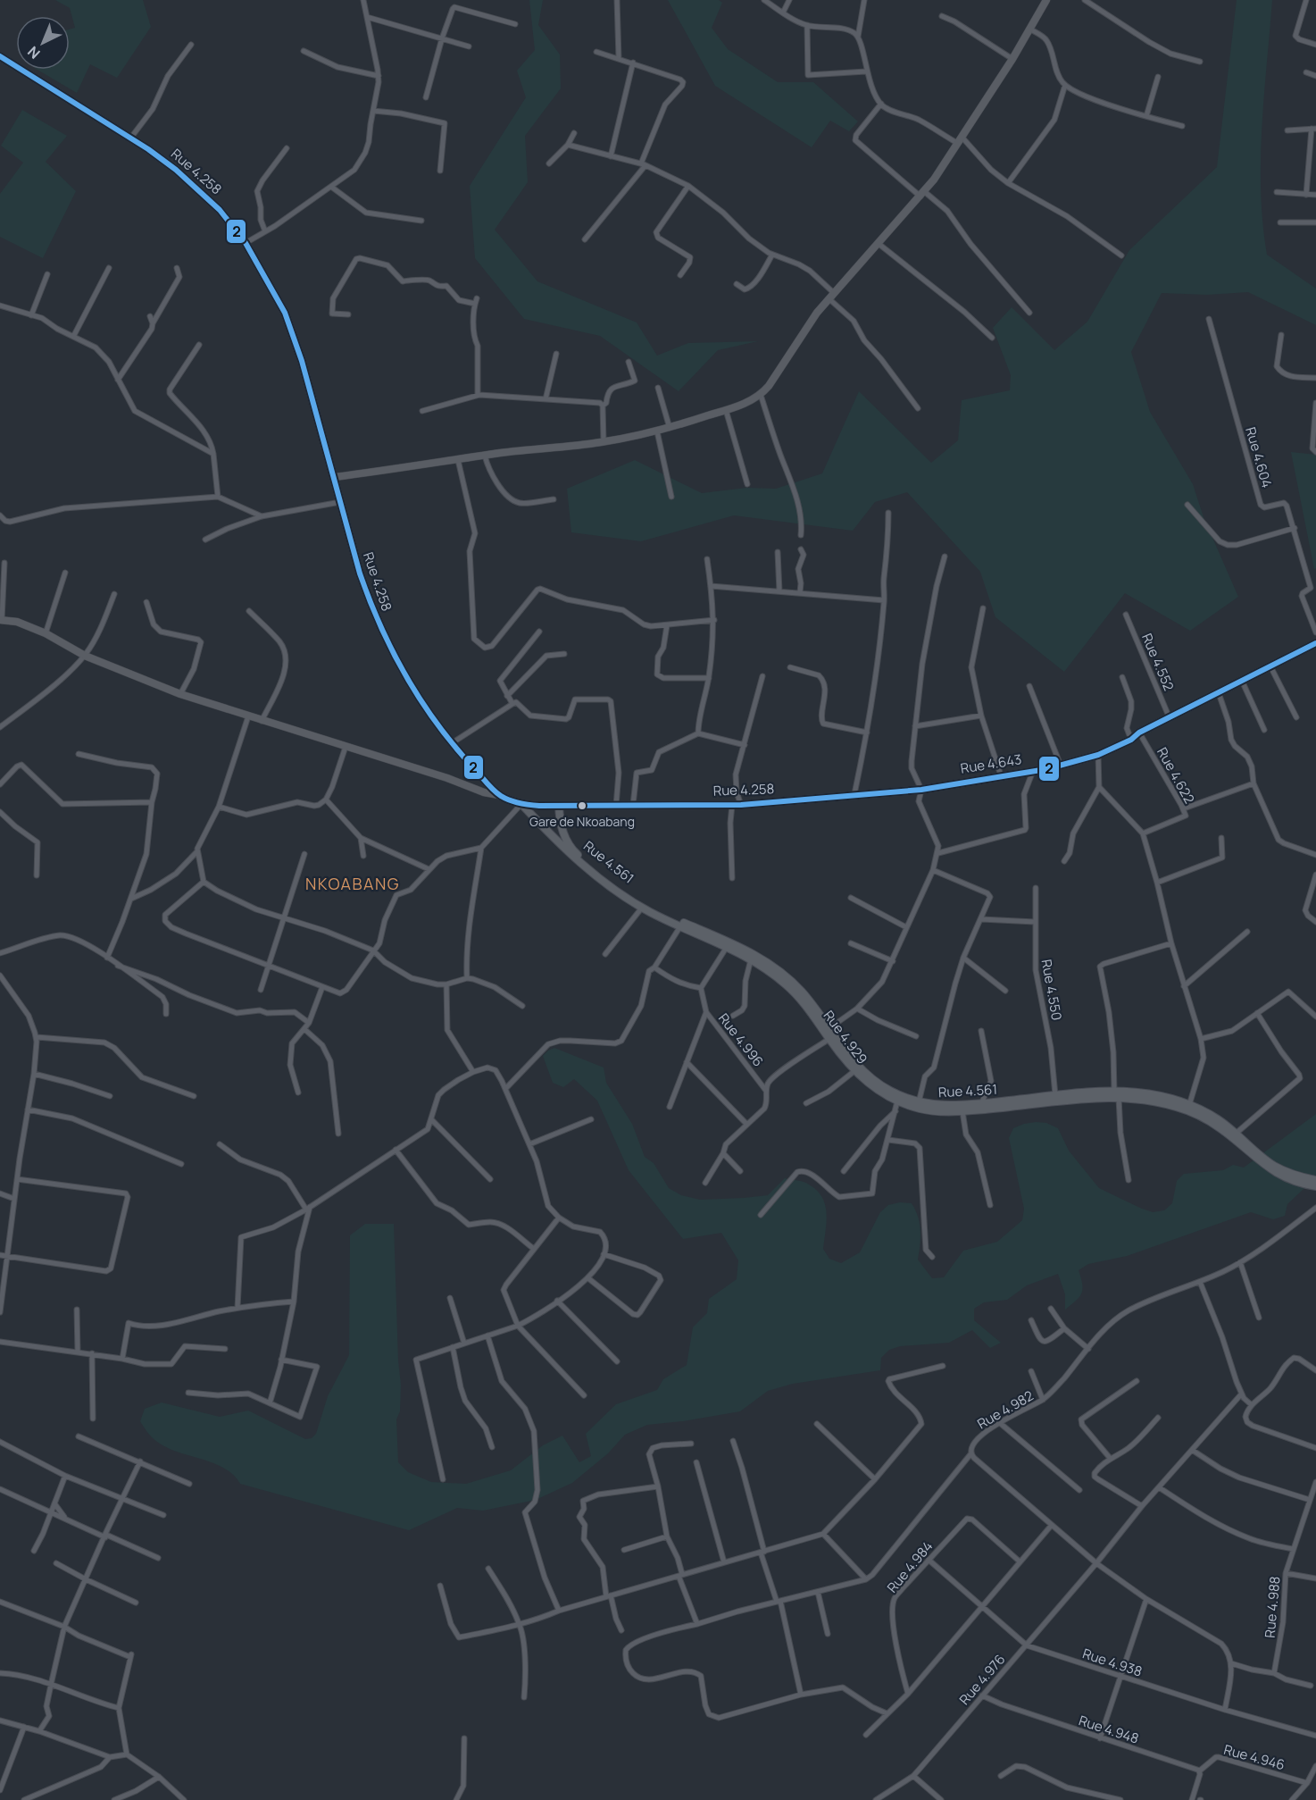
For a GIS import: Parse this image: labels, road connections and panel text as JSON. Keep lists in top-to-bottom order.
{
  "streets": {
    "highway": ["Rue 4.258", "Rue 4.643"],
    "main road": ["Rue 4.561", "Rue 4.929"],
    "street": [
      "Rue 4.604",
      "Rue 4.552",
      "Rue 4.622",
      "Rue 4.550",
      "Rue 4.996",
      "Rue 4.982",
      "Rue 4.984",
      "Rue 4.988",
      "Rue 4.938",
      "Rue 4.976",
      "Rue 4.948",
      "Rue 4.946"
    ]
  },
  "crossings": [
    ["Rue 4.258", "Rue 4.643"],
    ["Rue 4.258", "Rue 4.561"],
    ["Rue 4.258", "Rue 4.929"],
    ["Rue 4.552", "Rue 4.643"],
    ["Rue 4.643", "Rue 4.622"],
    ["Rue 4.561", "Rue 4.550"],
    ["Rue 4.561", "Rue 4.929"],
    ["Rue 4.984", "Rue 4.938"],
    ["Rue 4.938", "Rue 4.976"],
    ["Rue 4.976", "Rue 4.948"],
    ["Rue 4.948", "Rue 4.946"]
  ],
  "districts": ["NKOABANG"],
  "places": ["Gare de Nkoabang"],
  "lines": ["transit line 2"],
  "north": "bottom left"
}
